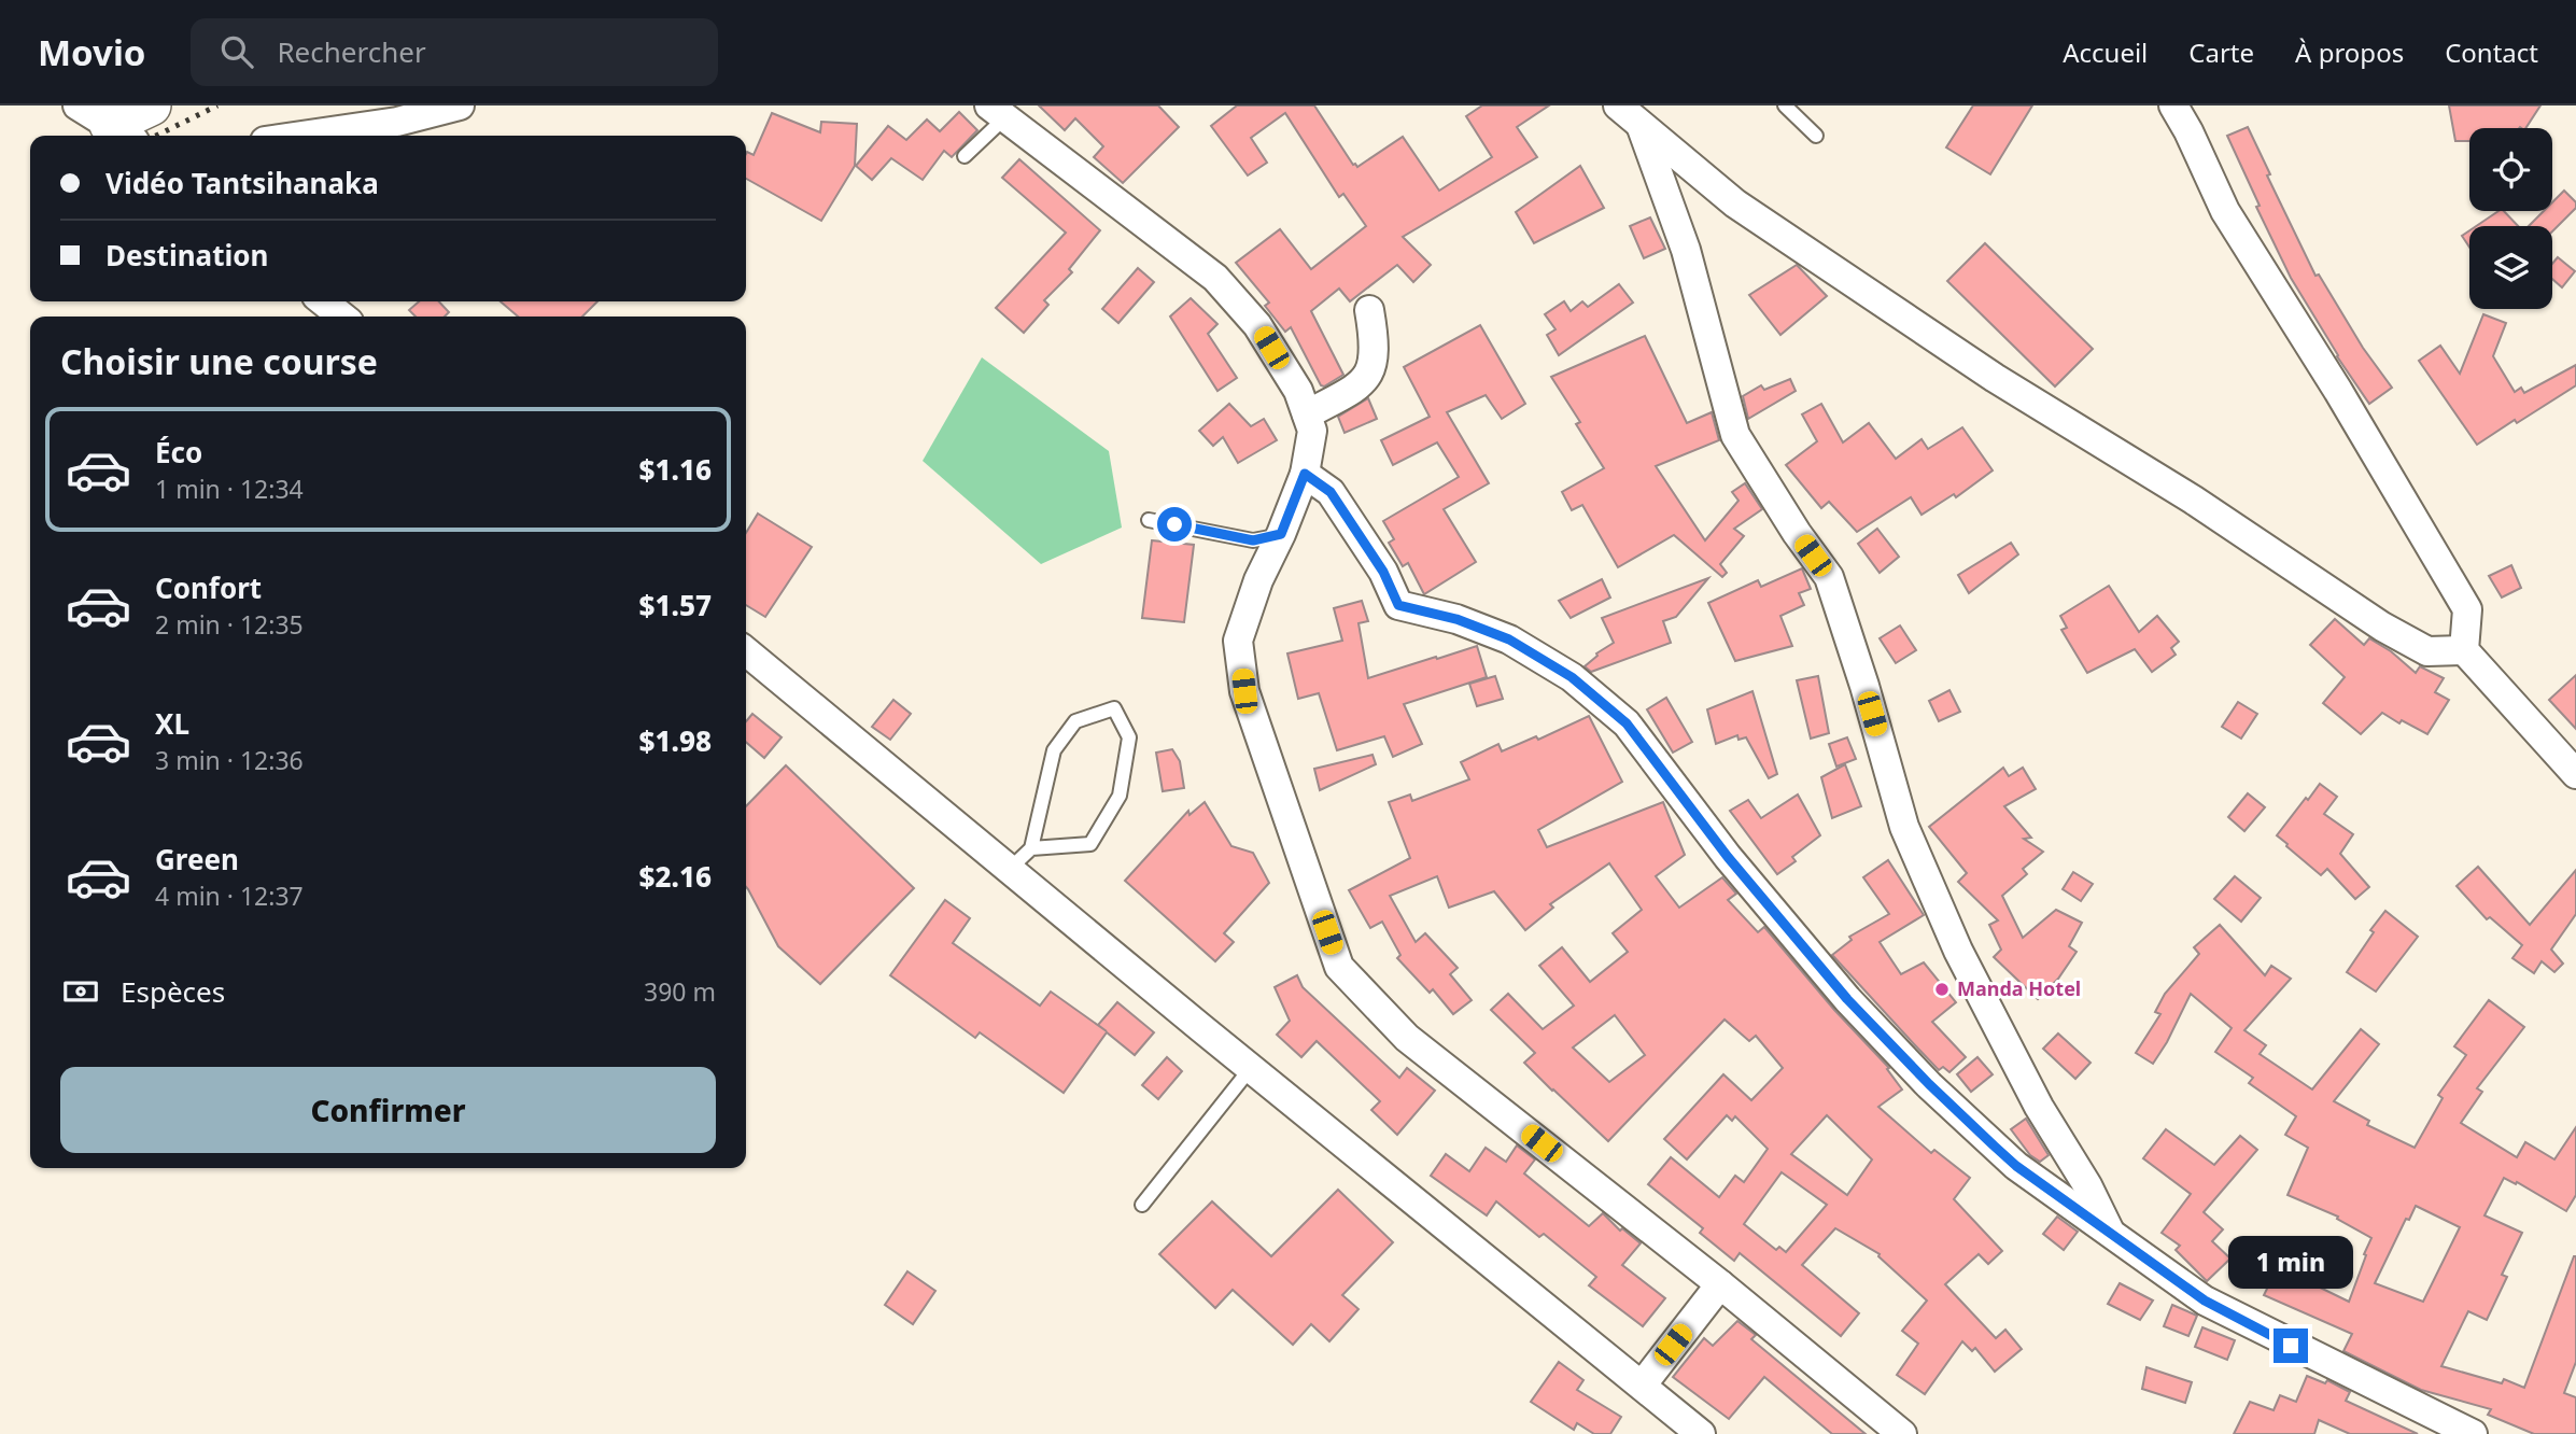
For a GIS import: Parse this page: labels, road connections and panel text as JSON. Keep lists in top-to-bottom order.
{
  "places": ["Manda Hotel"],
  "page": {
    "header": "Movio",
    "search": "Rechercher",
    "nav": [
      "Accueil",
      "Carte",
      "À propos",
      "Contact"
    ],
    "banner": ["Vidéo Tantsihanaka", "Destination"],
    "heading": "Choisir une course",
    "list": [
      {
        "name": "Éco",
        "note": "1 min · 12:34",
        "value": "$1.16"
      },
      {
        "name": "Confort",
        "note": "2 min · 12:35",
        "value": "$1.57"
      },
      {
        "name": "XL",
        "note": "3 min · 12:36",
        "value": "$1.98"
      },
      {
        "name": "Green",
        "note": "4 min · 12:37",
        "value": "$2.16"
      }
    ],
    "pay": ["Espèces", "390 m"],
    "buttons": "Confirmer",
    "bubble": "1 min"
  }
}
